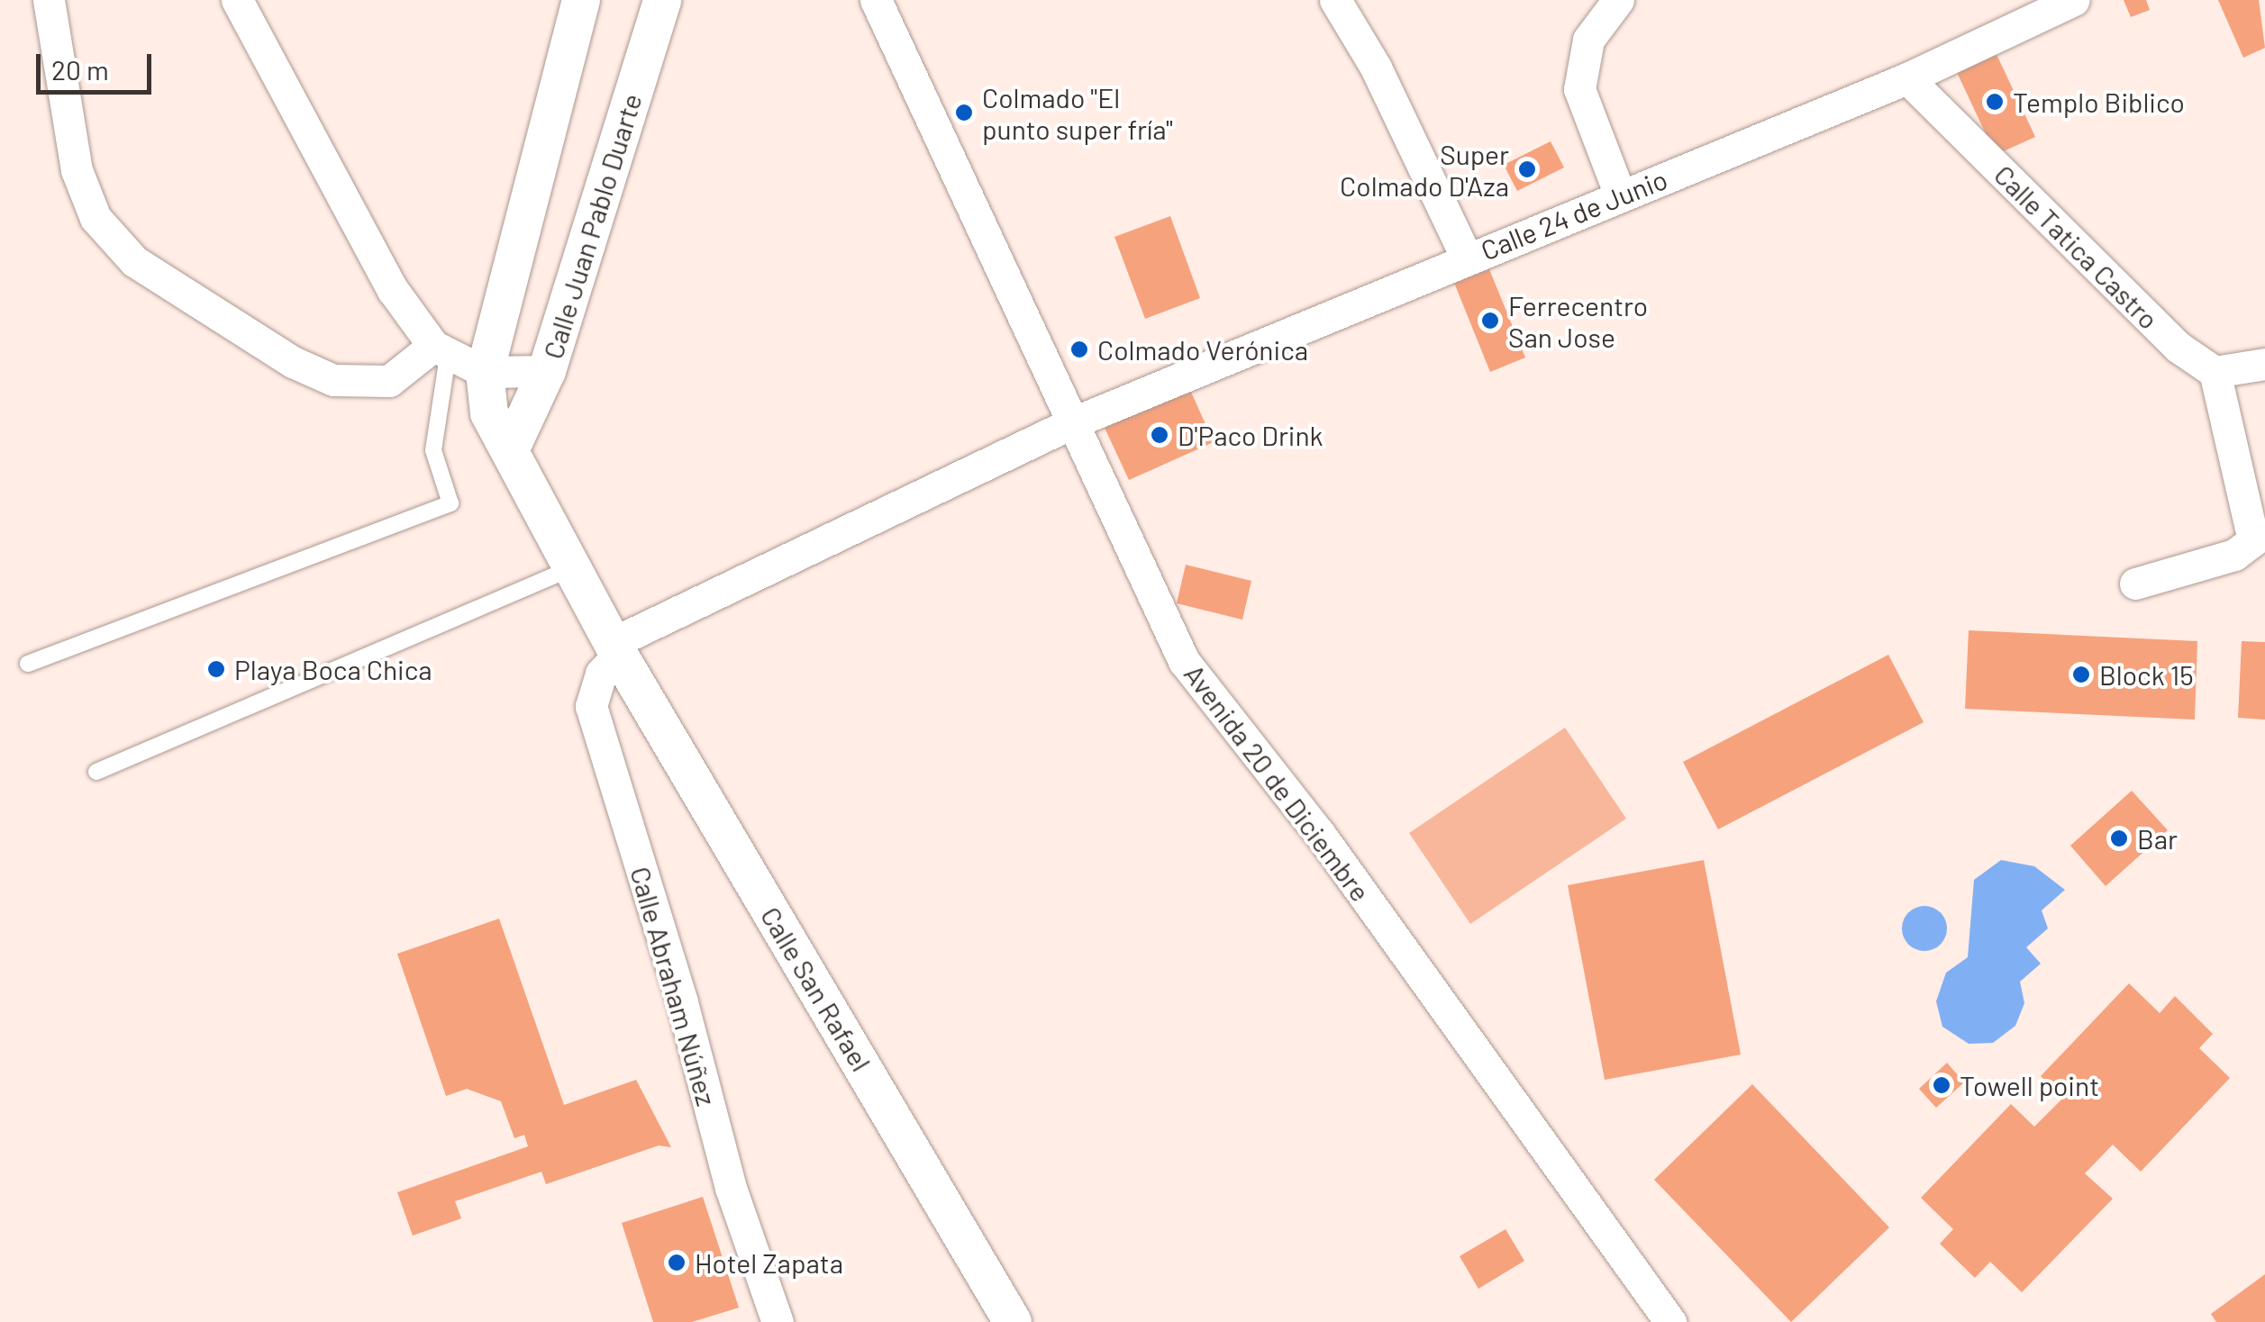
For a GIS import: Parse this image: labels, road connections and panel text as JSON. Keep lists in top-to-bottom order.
{
  "streets": {
    "street": [
      "Calle 24 de Junio",
      "Calle Juan Pablo Duarte",
      "Calle Tatica Castro",
      "Avenida 20 de Diciembre",
      "Calle Abraham Núñez",
      "Calle San Rafael"
    ]
  },
  "crossings": [
    ["Calle 24 de Junio", "Calle Tatica Castro"],
    ["Calle 24 de Junio", "Avenida 20 de Diciembre"],
    ["Calle 24 de Junio", "Calle Abraham Núñez"],
    ["Calle 24 de Junio", "Calle San Rafael"],
    ["Calle Abraham Núñez", "Calle San Rafael"]
  ],
  "places": [
    "Templo Biblico",
    "Colmado \"El punto super fría\"",
    "Super Colmado D'Aza",
    "Ferrecentro San Jose",
    "Colmado Verónica",
    "D'Paco Drink",
    "Playa Boca Chica",
    "Block 15",
    "Bar",
    "Towell point",
    "Hotel Zapata"
  ],
  "scale_bar": "20 m"
}
